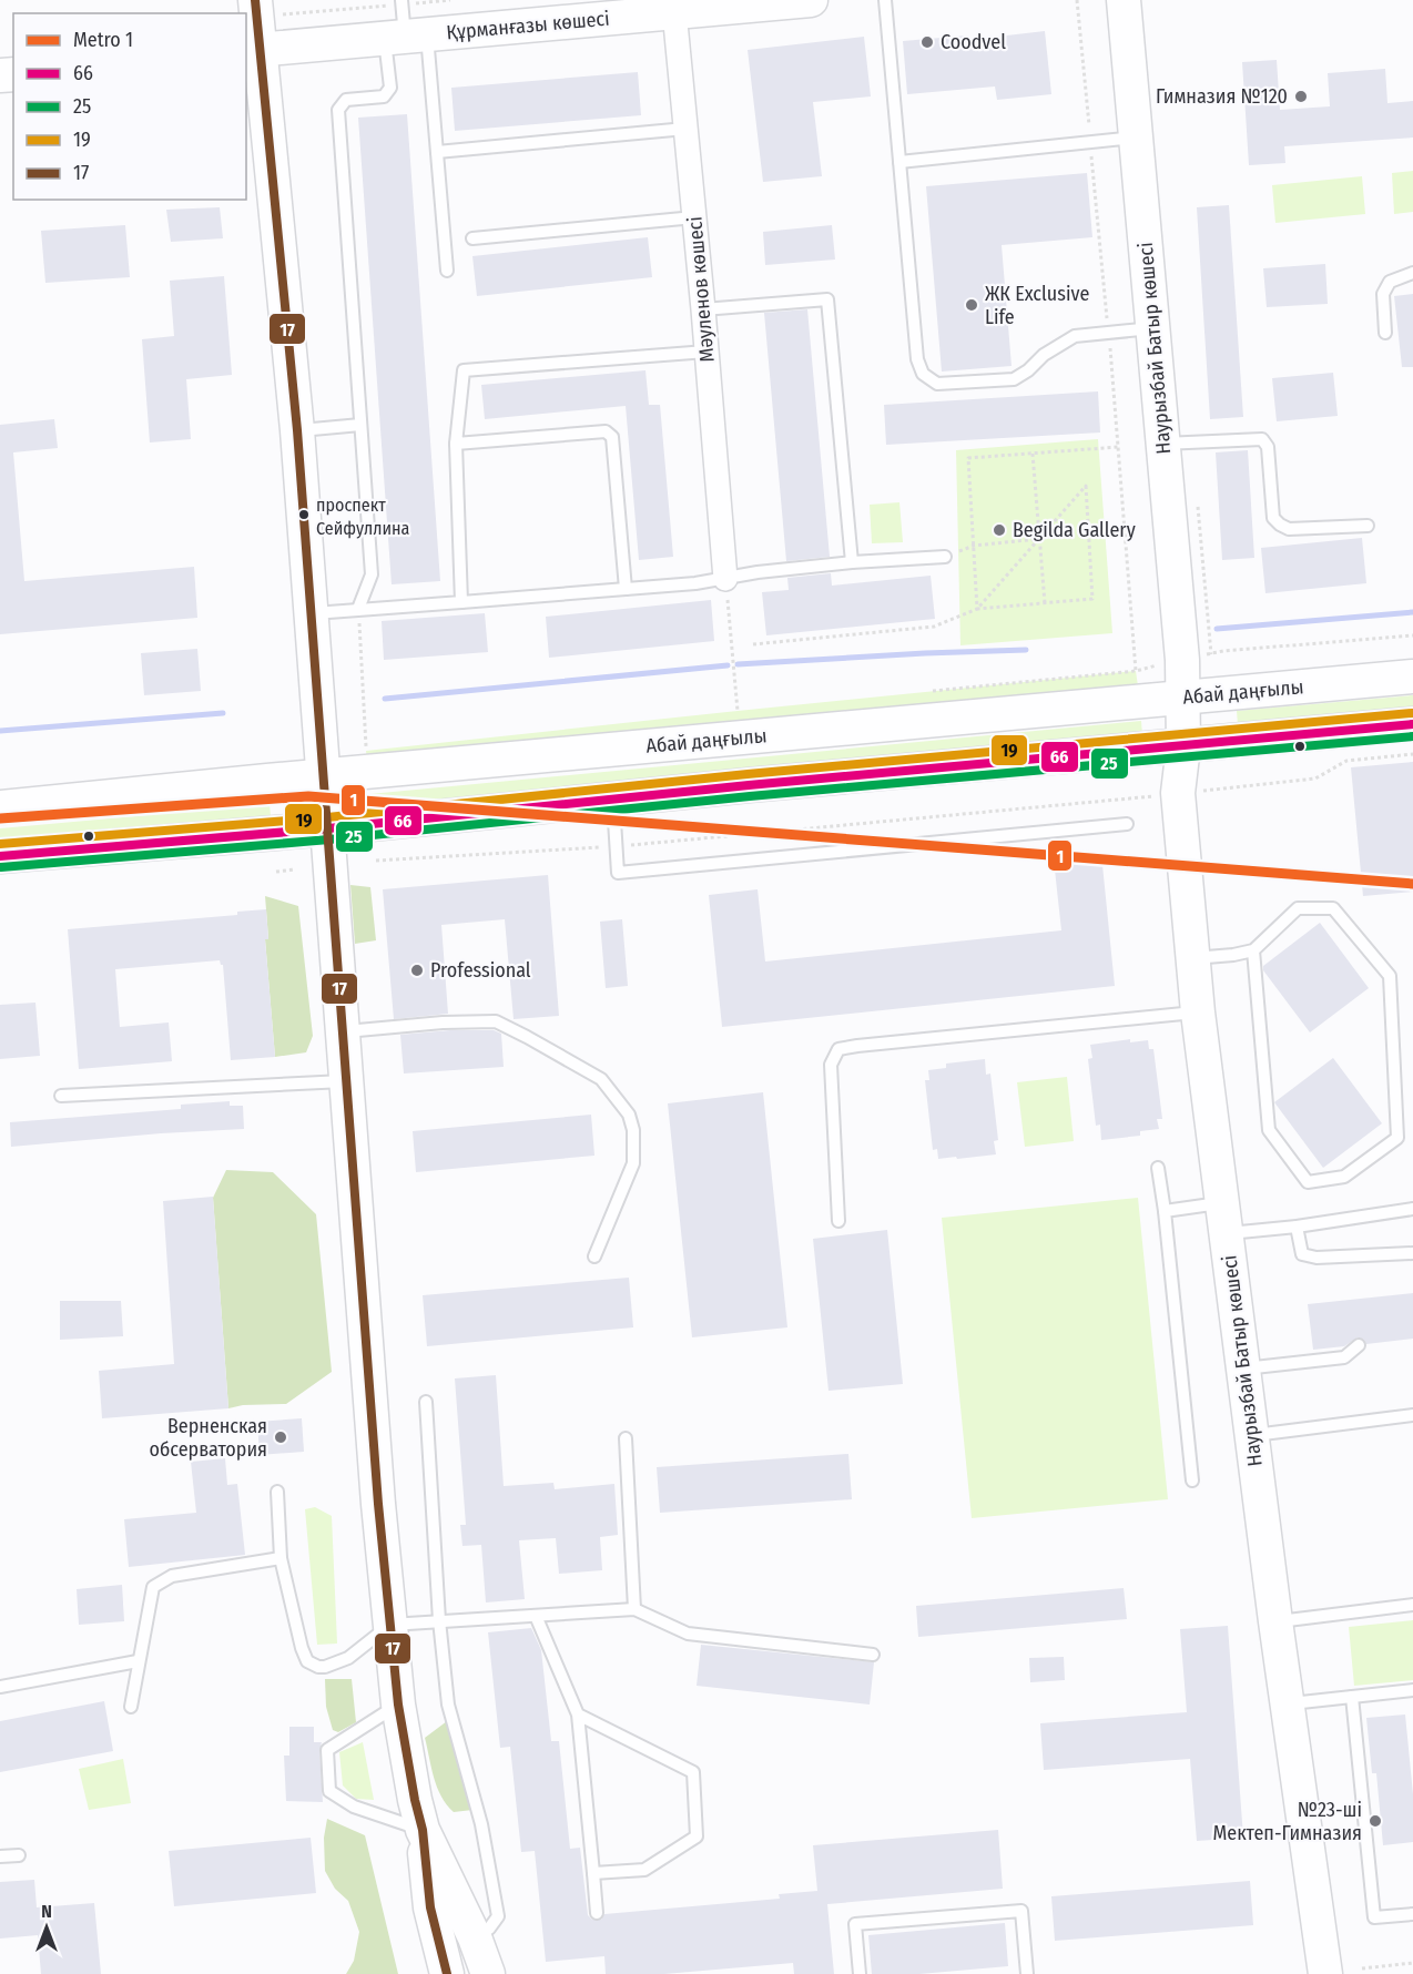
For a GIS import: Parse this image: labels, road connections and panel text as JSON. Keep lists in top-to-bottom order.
{
  "streets": {
    "main road": ["Құрманғазы көшесі", "Наурызбай Батыр көшесі", "Абай даңғылы"],
    "street": ["Мәуленов көшесі"]
  },
  "crossings": [
    ["Құрманғазы көшесі", "Мәуленов көшесі"],
    ["Наурызбай Батыр көшесі", "Абай даңғылы"]
  ],
  "places": [
    "Coodvel",
    "Гимназия №120",
    "ЖК Exclusive Life",
    "проспект Сейфуллина",
    "Begilda Gallery",
    "Professional",
    "Верненская обсерватория",
    "№23-ші Мектеп-Гимназия"
  ],
  "lines": [
    "transit line 17",
    "transit line 19",
    "transit line 66",
    "transit line 25",
    "metro line 1"
  ],
  "legend": [
    "Metro 1",
    "66",
    "25",
    "19",
    "17"
  ],
  "north": "top"
}
